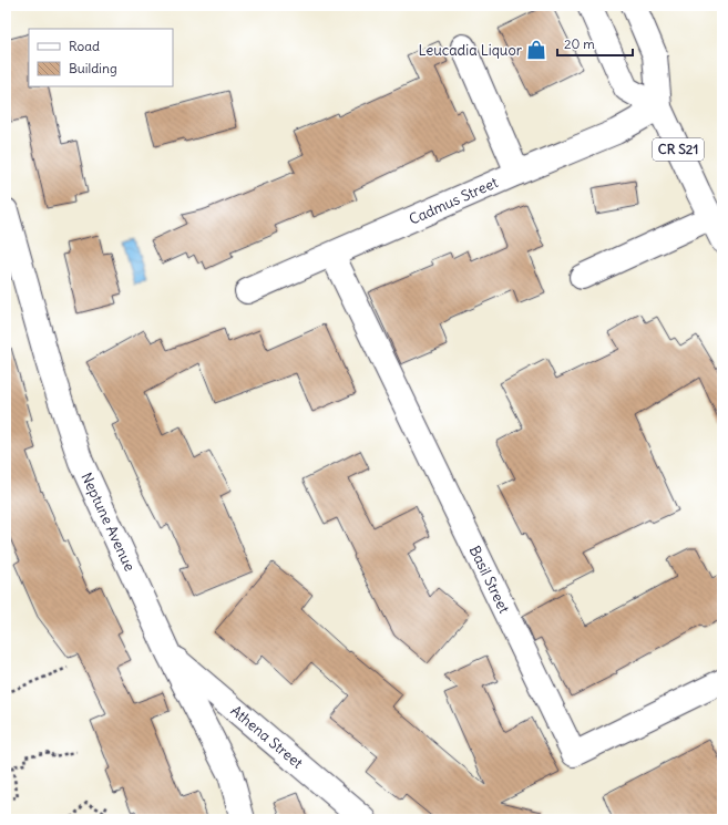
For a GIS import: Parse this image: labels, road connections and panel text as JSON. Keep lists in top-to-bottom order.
{
  "streets": {
    "street": [
      "CR S21",
      "Cadmus Street",
      "Neptune Avenue",
      "Basil Street",
      "Athena Street"
    ]
  },
  "crossings": [
    ["CR S21", "Cadmus Street"],
    ["Cadmus Street", "Basil Street"],
    ["Neptune Avenue", "Athena Street"]
  ],
  "places": {
    "shop": ["Leucadia Liquor"]
  },
  "legend": ["Road", "Building"],
  "scale_bar": "20 m"
}
